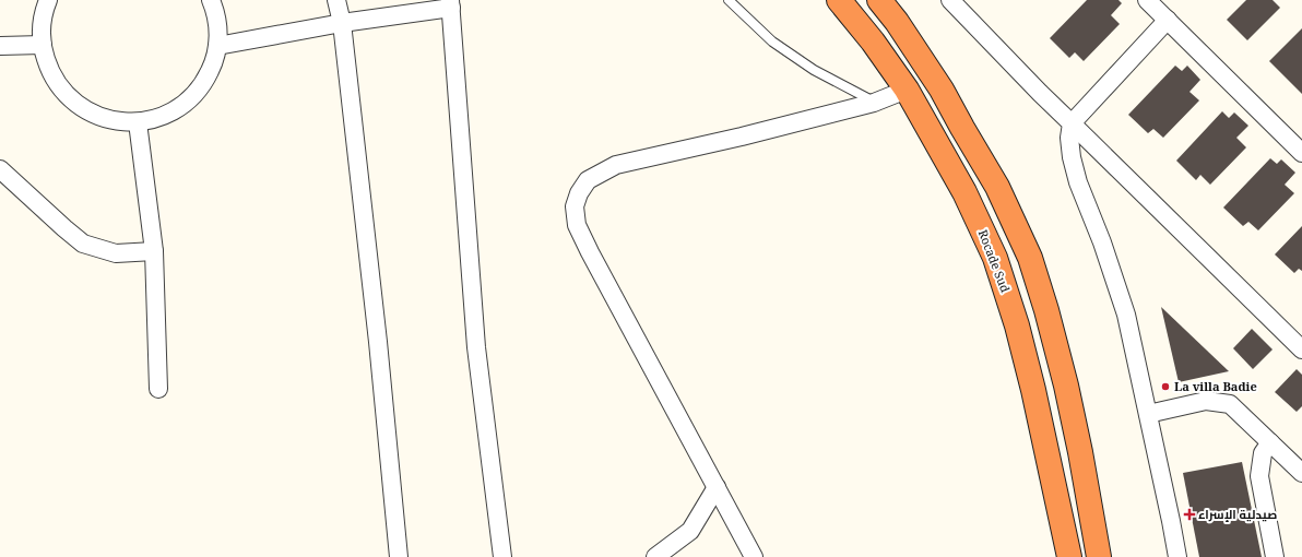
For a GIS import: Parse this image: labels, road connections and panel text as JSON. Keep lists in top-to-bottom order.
{
  "streets": {
    "highway": ["Rocade Sud"]
  },
  "places": {
    "other": ["La villa Badie"],
    "health": ["صيدلية الإسراء"]
  }
}
